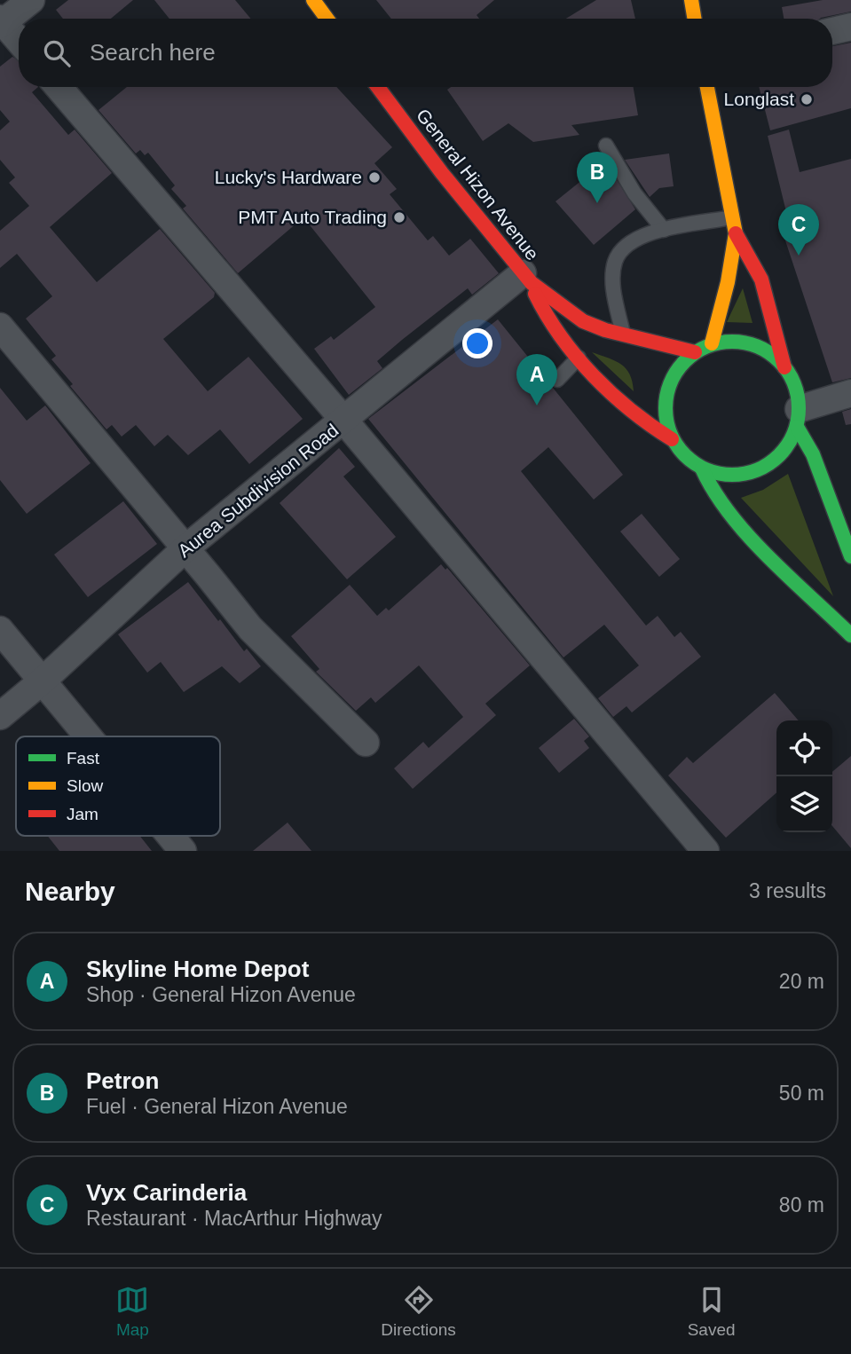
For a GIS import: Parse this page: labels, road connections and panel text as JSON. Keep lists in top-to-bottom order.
{
  "streets": {
    "main road": ["General Hizon Avenue"],
    "street": ["Aurea Subdivision Road"]
  },
  "crossings": [
    ["General Hizon Avenue", "Aurea Subdivision Road"]
  ],
  "places": ["Longlast", "Lucky's Hardware", "PMT Auto Trading"],
  "legend": ["Fast", "Slow", "Jam"],
  "page": {
    "search": "Search here",
    "pins": ["B", "C", "A"],
    "heading": ["Nearby", "3 results"],
    "list": [
      {
        "mark": "A",
        "name": "Skyline Home Depot",
        "note": "Shop · General Hizon Avenue",
        "value": "20 m"
      },
      {
        "mark": "B",
        "name": "Petron",
        "note": "Fuel · General Hizon Avenue",
        "value": "50 m"
      },
      {
        "mark": "C",
        "name": "Vyx Carinderia",
        "note": "Restaurant · MacArthur Highway",
        "value": "80 m"
      }
    ],
    "nav": ["Map", "Directions", "Saved"]
  }
}
